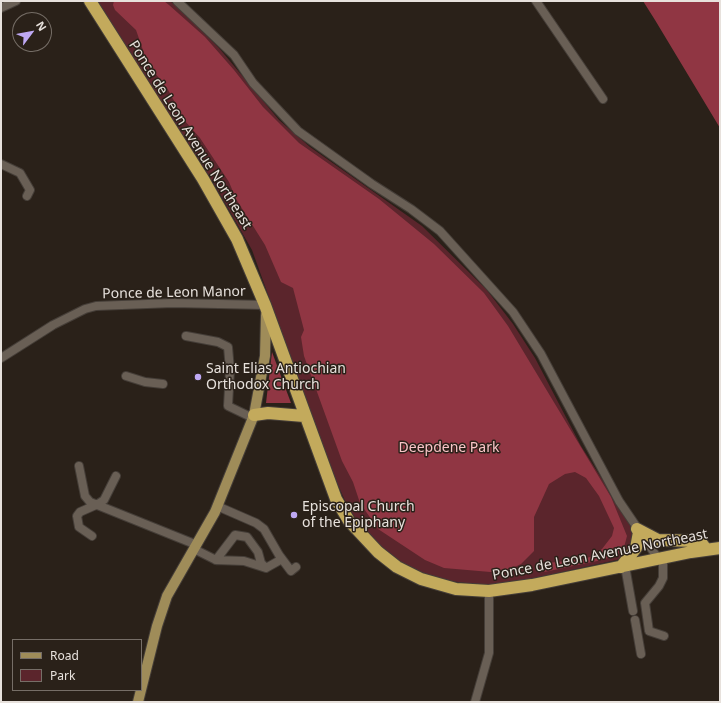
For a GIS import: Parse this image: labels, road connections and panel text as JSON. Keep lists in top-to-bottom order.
{
  "streets": {
    "highway": ["Ponce de Leon Avenue Northeast"],
    "street": ["Ponce de Leon Manor"]
  },
  "crossings": [
    ["Ponce de Leon Avenue Northeast", "Ponce de Leon Manor"]
  ],
  "parks": ["Deepdene Park"],
  "places": ["Saint Elias Antiochian Orthodox Church", "Episcopal Church of the Epiphany"],
  "legend": ["Road", "Park"],
  "north": "top right"
}
